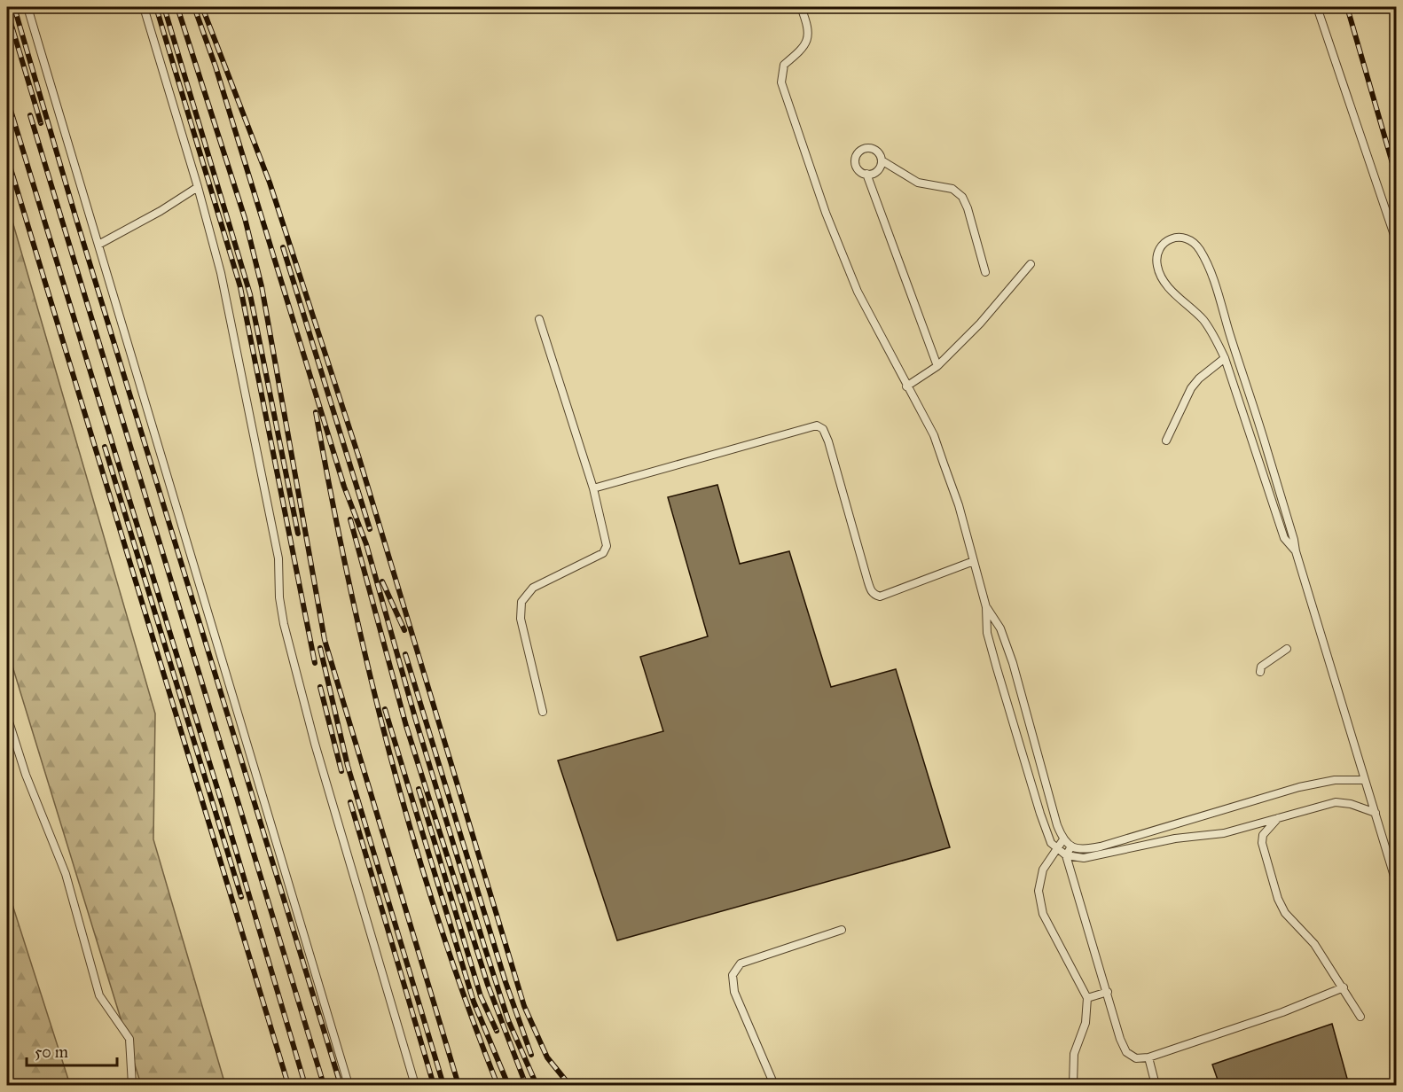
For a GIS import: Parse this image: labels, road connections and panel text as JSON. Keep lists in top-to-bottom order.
{
  "scale_bar": "50 m"
}
